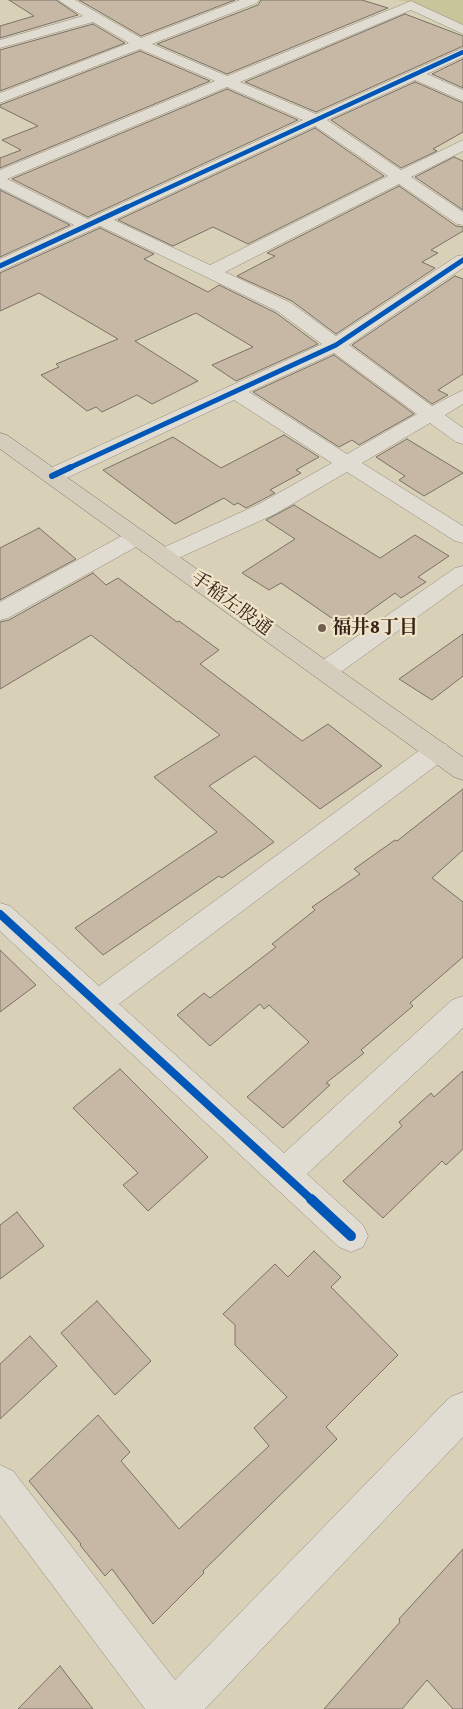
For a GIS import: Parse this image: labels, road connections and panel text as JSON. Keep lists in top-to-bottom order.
{
  "streets": {
    "main road": ["手稲左股通"]
  },
  "places": ["福井8丁目"]
}
